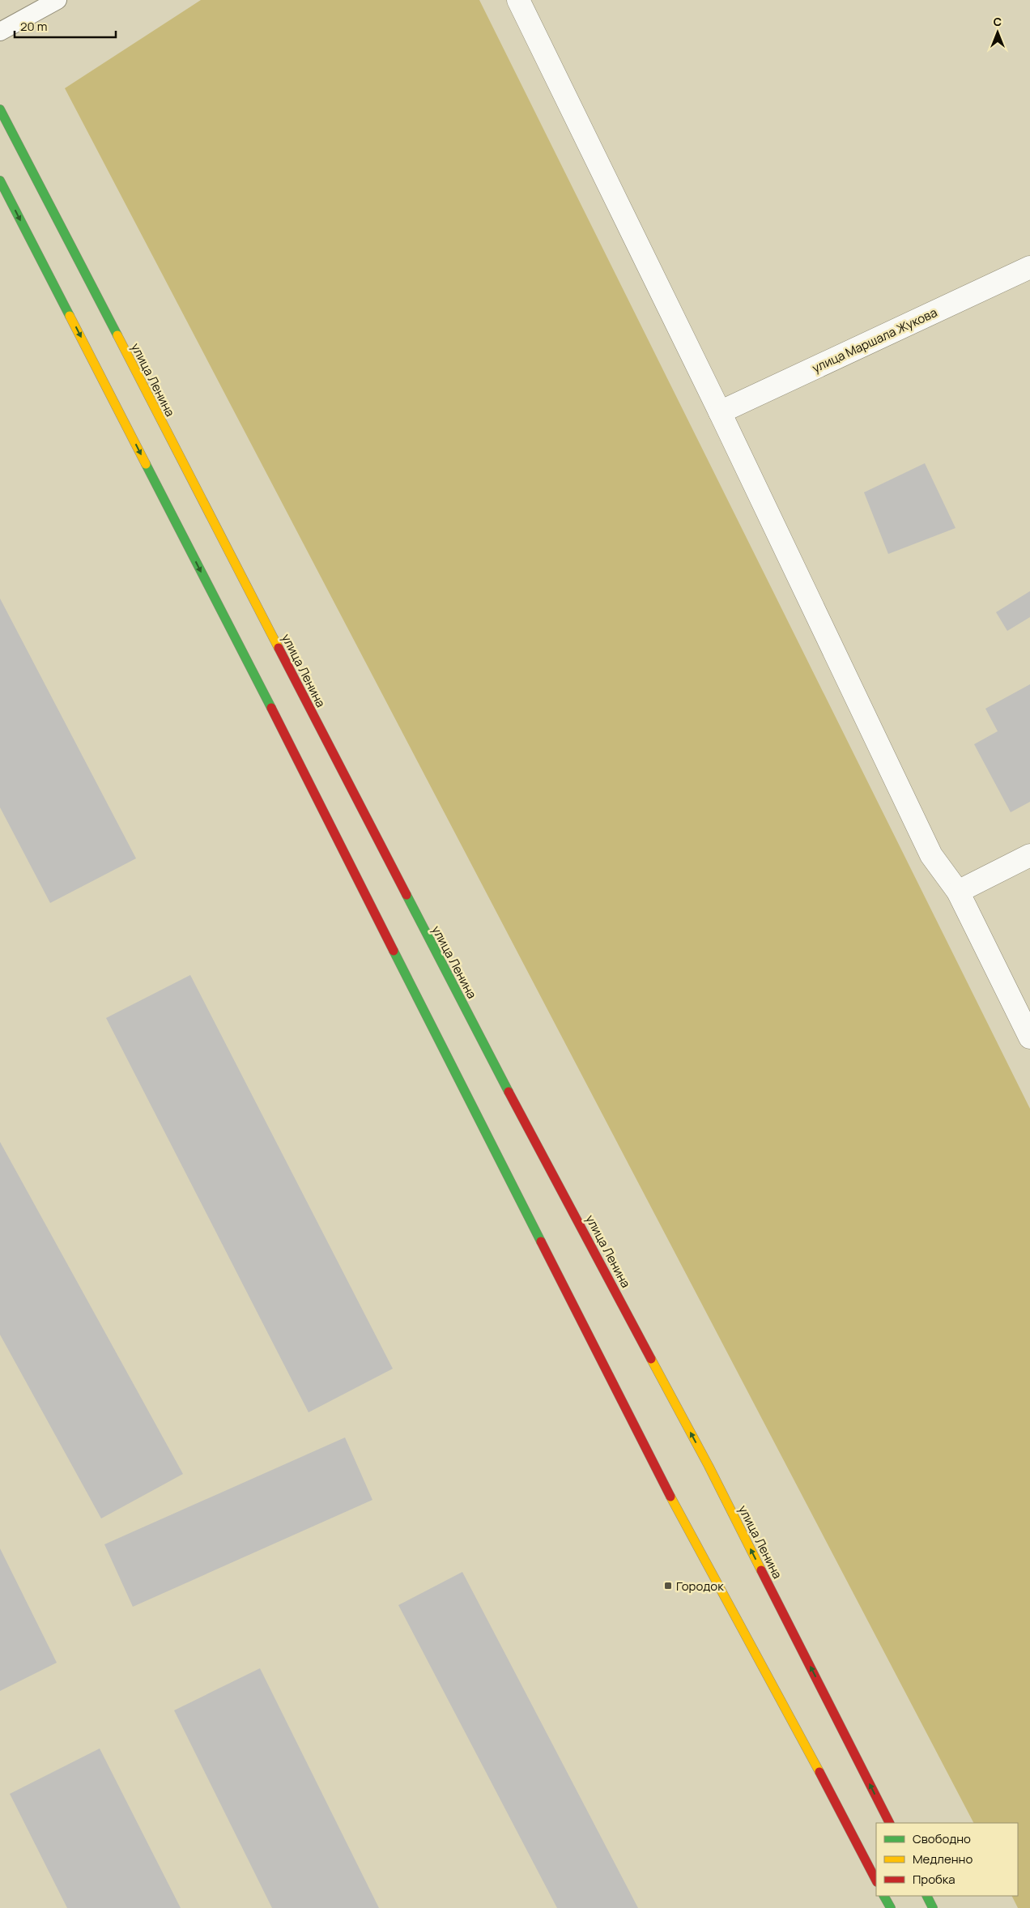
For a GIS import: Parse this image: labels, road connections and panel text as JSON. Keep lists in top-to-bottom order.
{
  "streets": {
    "main road": ["улица Ленина"],
    "street": ["улица Маршала Жукова"]
  },
  "places": {
    "transit": ["Городок"]
  },
  "legend": ["Свободно", "Медленно", "Пробка"],
  "scale_bar": "20 m",
  "north": "top"
}
